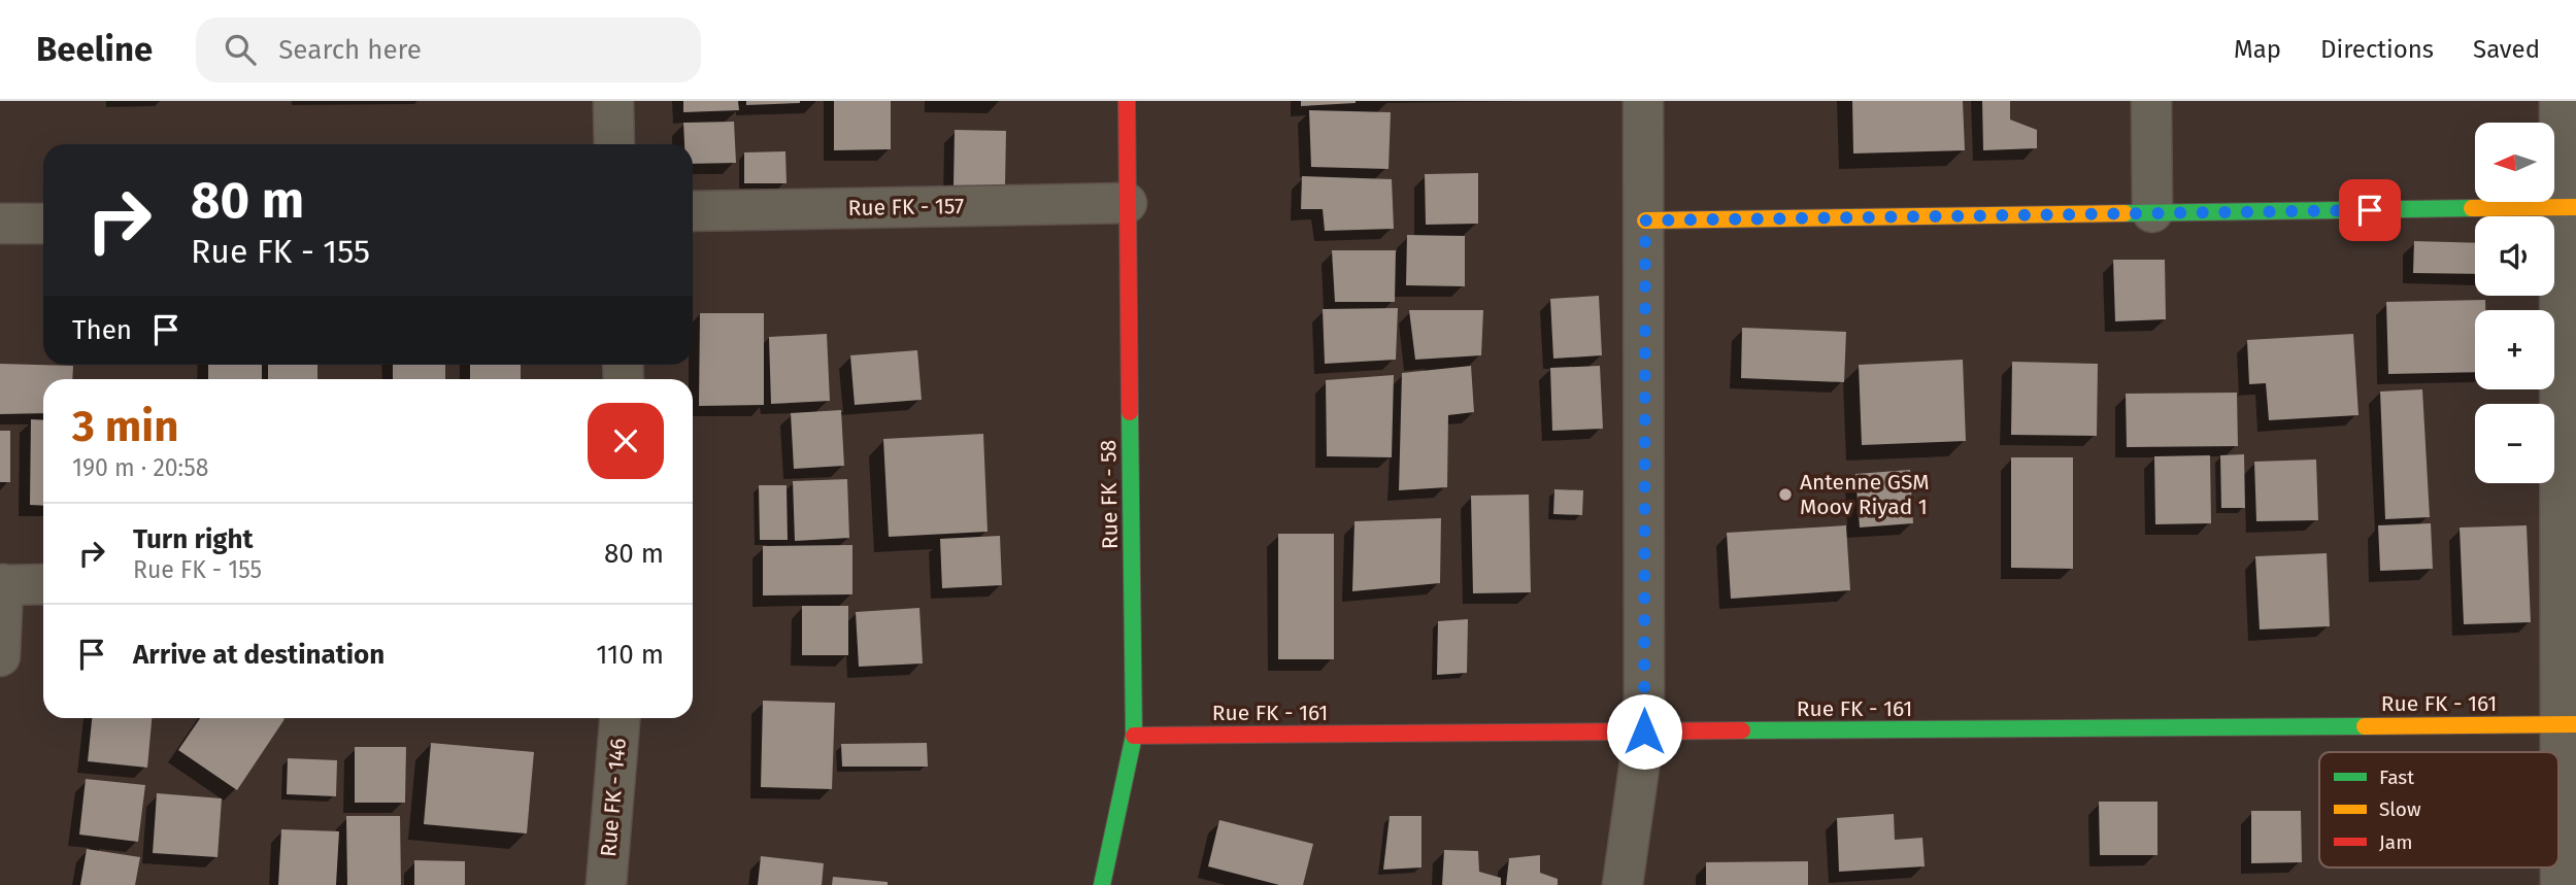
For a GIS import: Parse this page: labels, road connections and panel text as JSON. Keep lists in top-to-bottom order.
{
  "streets": {
    "street": [
      "Rue FK - 157",
      "Rue FK - 58",
      "Rue FK - 161",
      "Rue FK - 146"
    ]
  },
  "crossings": [
    ["Rue FK - 157", "Rue FK - 58"],
    ["Rue FK - 58", "Rue FK - 161"]
  ],
  "places": ["Antenne GSM Moov Riyad 1"],
  "legend": ["Fast", "Slow", "Jam"],
  "north": "left",
  "page": {
    "header": "Beeline",
    "search": "Search here",
    "nav": ["Map", "Directions", "Saved"],
    "map_buttons": ["+", "−"],
    "turn": ["80 m", "Rue FK - 155"],
    "then": "Then",
    "heading": ["3 min", "190 m · 20:58"],
    "list": [
      {
        "name": "Turn right",
        "note": "Rue FK - 155",
        "value": "80 m"
      },
      {
        "name": "Arrive at destination",
        "value": "110 m"
      }
    ]
  }
}
